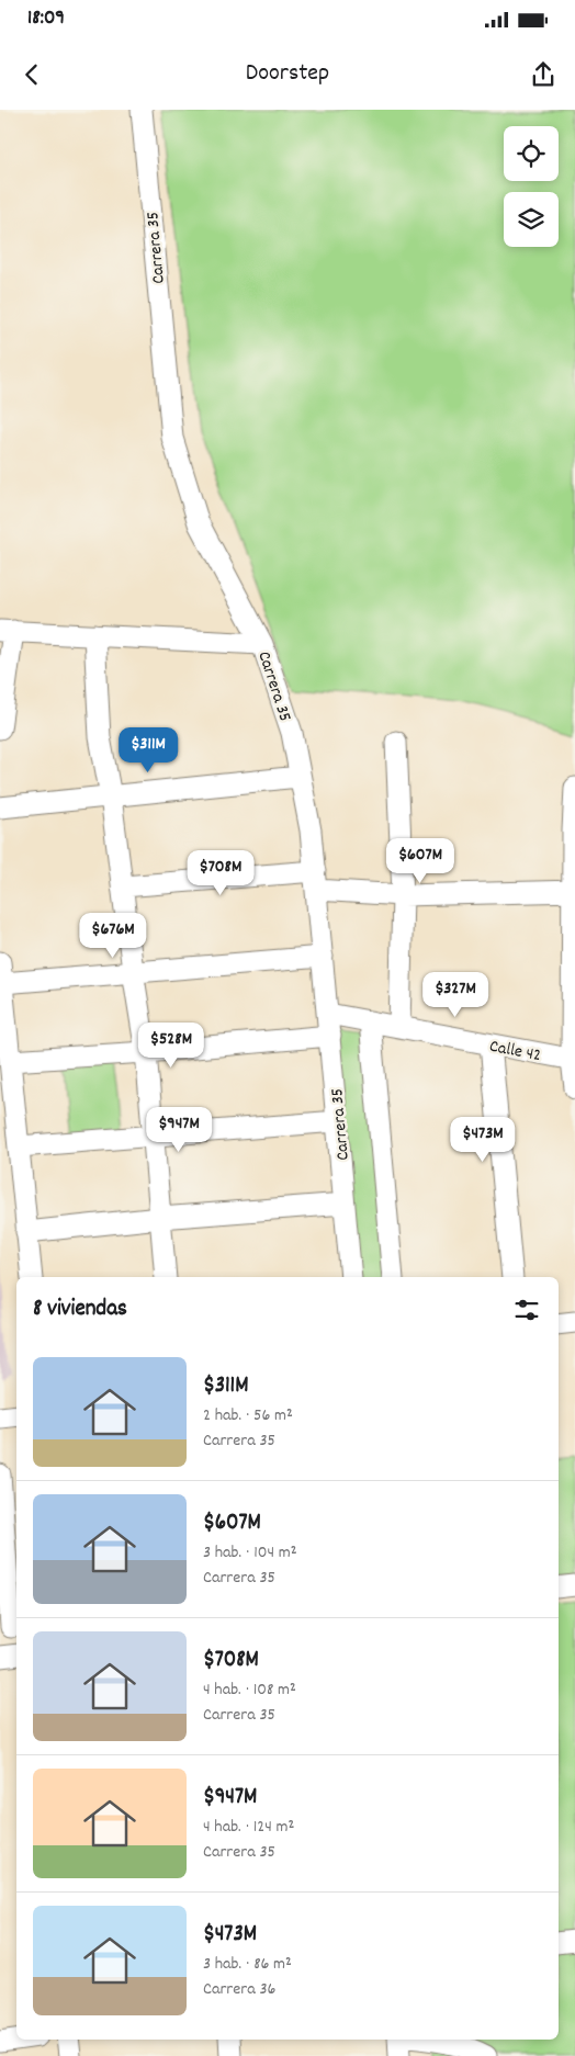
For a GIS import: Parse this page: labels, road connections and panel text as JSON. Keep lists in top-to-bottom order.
{
  "streets": {
    "street": ["Carrera 35", "Calle 42"]
  },
  "crossings": [
    ["Carrera 35", "Calle 42"]
  ],
  "page": {
    "status": "18:09",
    "header": "Doorstep",
    "price": [
      "$311M",
      "$607M",
      "$708M",
      "$676M",
      "$327M",
      "$528M",
      "$947M",
      "$473M"
    ],
    "heading": "8 viviendas",
    "list": [
      {
        "name": "$311M",
        "note": "2 hab. · 56 m² · Carrera 35"
      },
      {
        "name": "$607M",
        "note": "3 hab. · 104 m² · Carrera 35"
      },
      {
        "name": "$708M",
        "note": "4 hab. · 108 m² · Carrera 35"
      },
      {
        "name": "$947M",
        "note": "4 hab. · 124 m² · Carrera 35"
      },
      {
        "name": "$473M",
        "note": "3 hab. · 86 m² · Carrera 36"
      }
    ]
  }
}
